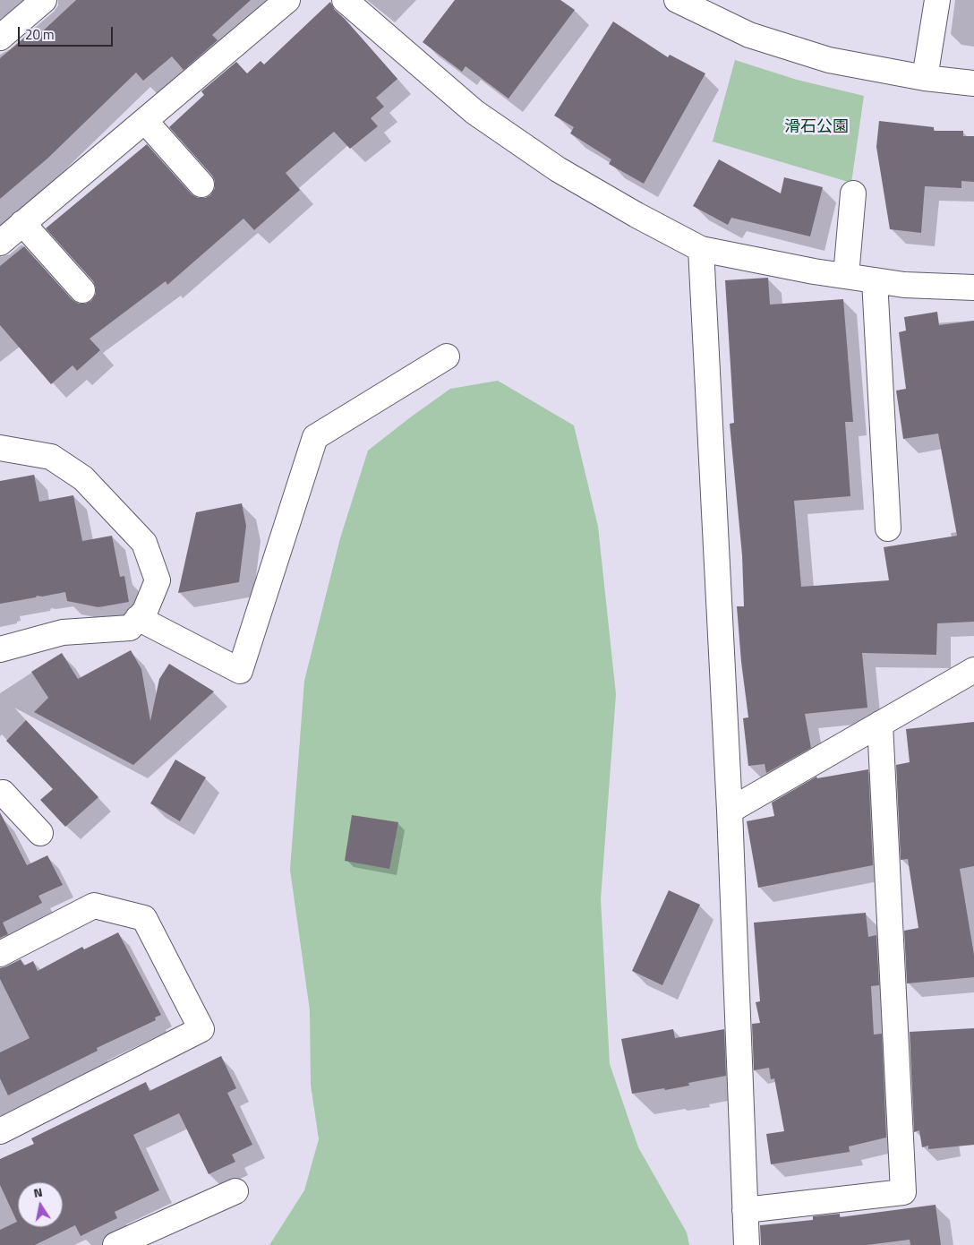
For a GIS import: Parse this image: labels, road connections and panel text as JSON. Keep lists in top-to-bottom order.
{
  "parks": ["滑石公園"],
  "scale_bar": "20 m",
  "north": "top"
}
